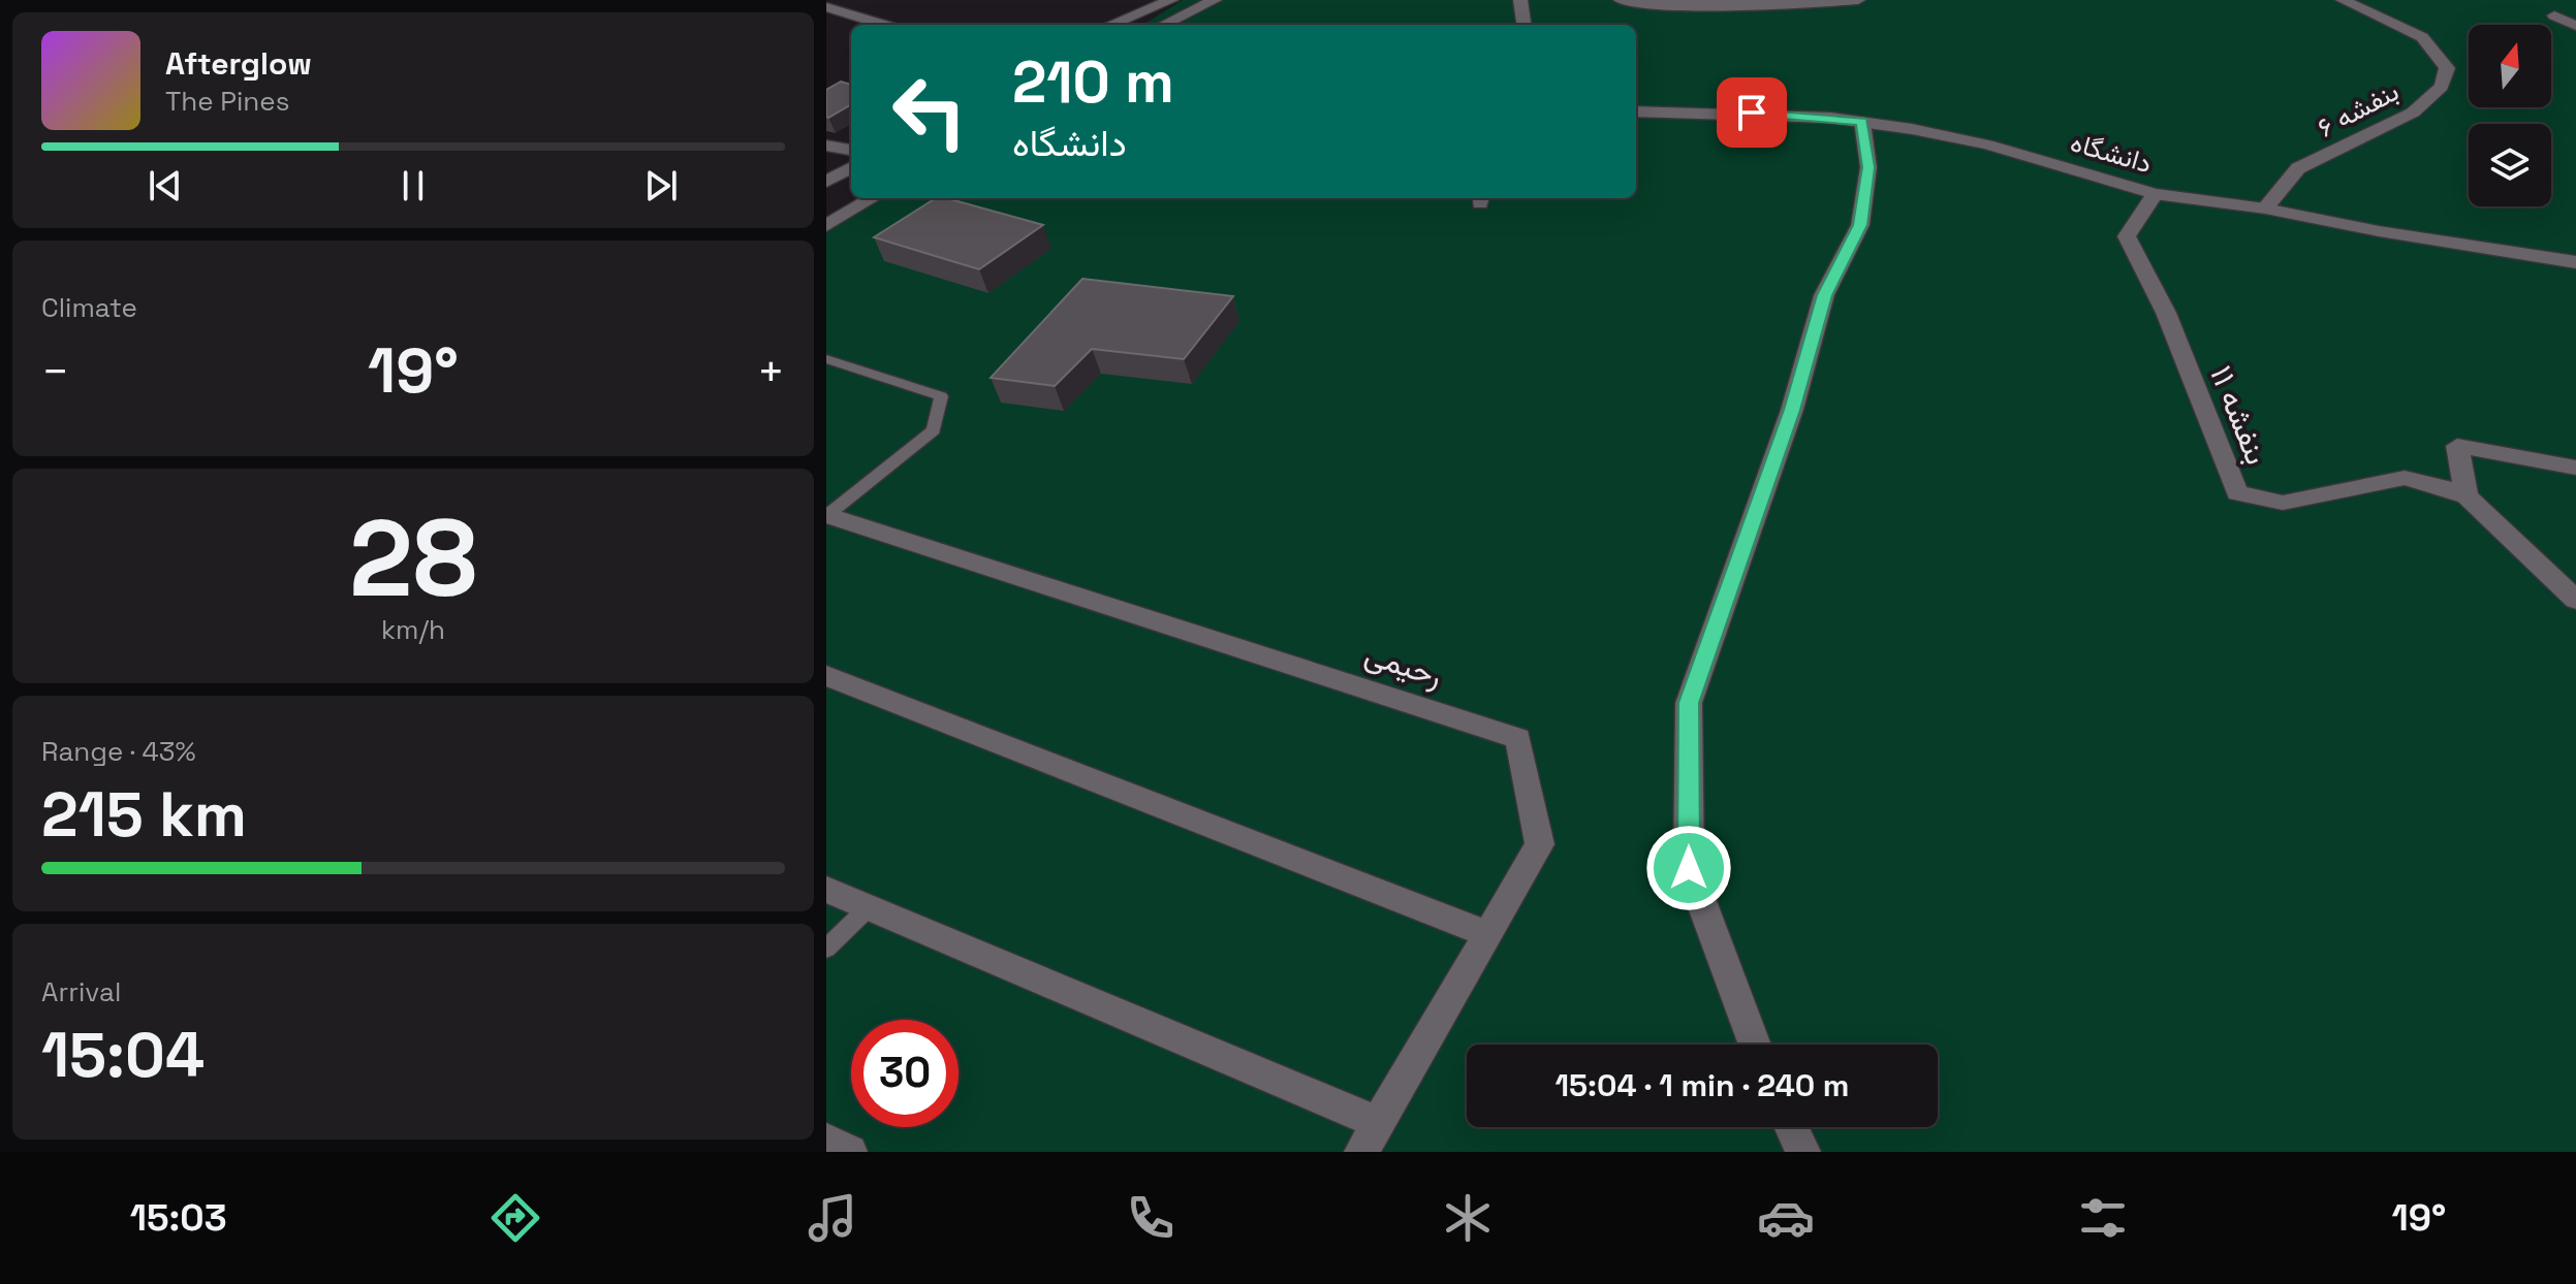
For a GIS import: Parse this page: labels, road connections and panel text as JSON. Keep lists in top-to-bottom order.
{
  "streets": {
    "street": [
      "بنفشه ۶",
      "دانشگاه",
      "بنفشه ۱۱",
      "رحیمی"
    ]
  },
  "crossings": [
    ["بنفشه ۶", "دانشگاه"],
    ["دانشگاه", "بنفشه ۱۱"]
  ],
  "north": "top",
  "page": {
    "turn": ["210 m", "دانشگاه"],
    "song": ["Afterglow", "The Pines"],
    "tile": [
      "Climate",
      ["28", "km/h"],
      ["Range · 43%", "215 km"],
      ["Arrival", "15:04"]
    ],
    "heat": ["−", "19°", "+"],
    "limit": "30",
    "trip": "15:04 · 1 min · 240 m",
    "tabs": ["15:03", "19°"]
  }
}
